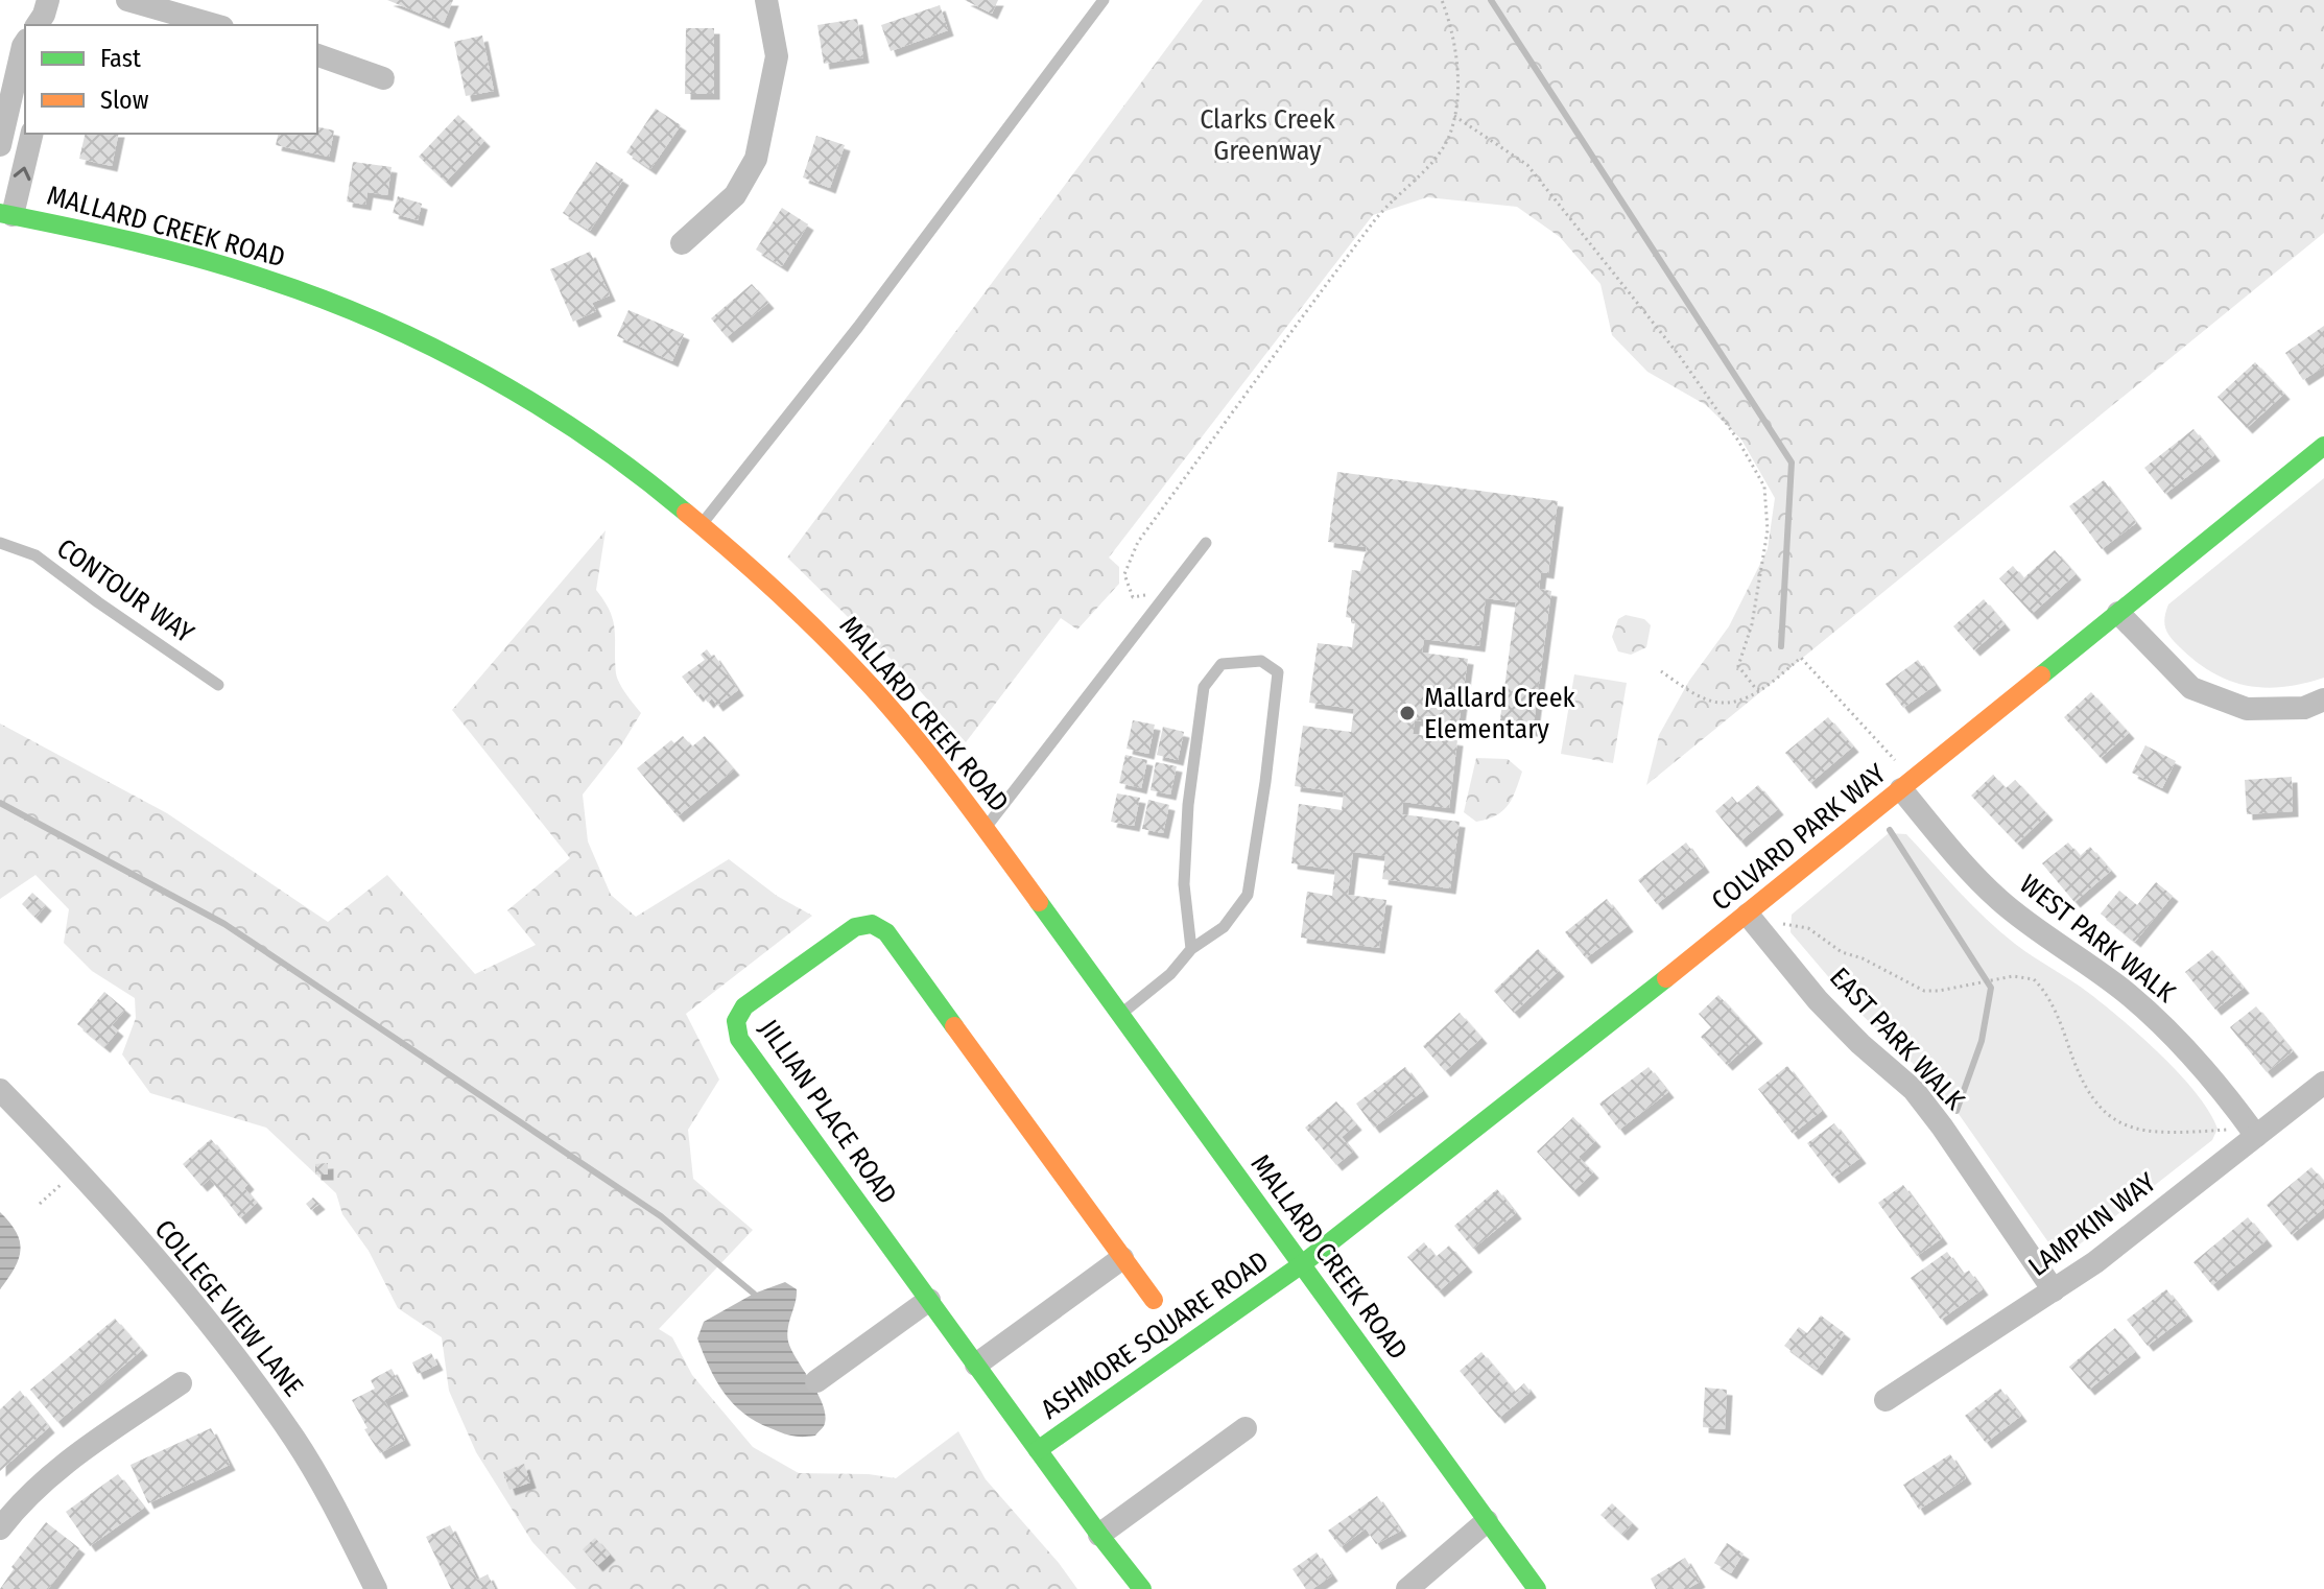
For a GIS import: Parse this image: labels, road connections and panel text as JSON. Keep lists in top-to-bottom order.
{
  "streets": {
    "street": [
      "MALLARD CREEK ROAD",
      "COLVARD PARK WAY",
      "WEST PARK WALK",
      "EAST PARK WALK",
      "JILLIAN PLACE ROAD",
      "LAMPKIN WAY",
      "COLLEGE VIEW LANE",
      "ASHMORE SQUARE ROAD"
    ],
    "lane": ["CONTOUR WAY"]
  },
  "crossings": [
    ["MALLARD CREEK ROAD", "COLVARD PARK WAY"],
    ["MALLARD CREEK ROAD", "ASHMORE SQUARE ROAD"],
    ["COLVARD PARK WAY", "WEST PARK WALK"],
    ["COLVARD PARK WAY", "EAST PARK WALK"],
    ["COLVARD PARK WAY", "ASHMORE SQUARE ROAD"],
    ["WEST PARK WALK", "LAMPKIN WAY"],
    ["EAST PARK WALK", "LAMPKIN WAY"],
    ["JILLIAN PLACE ROAD", "ASHMORE SQUARE ROAD"]
  ],
  "parks": ["Clarks Creek Greenway"],
  "places": ["Mallard Creek Elementary"],
  "legend": ["Fast", "Slow"]
}
